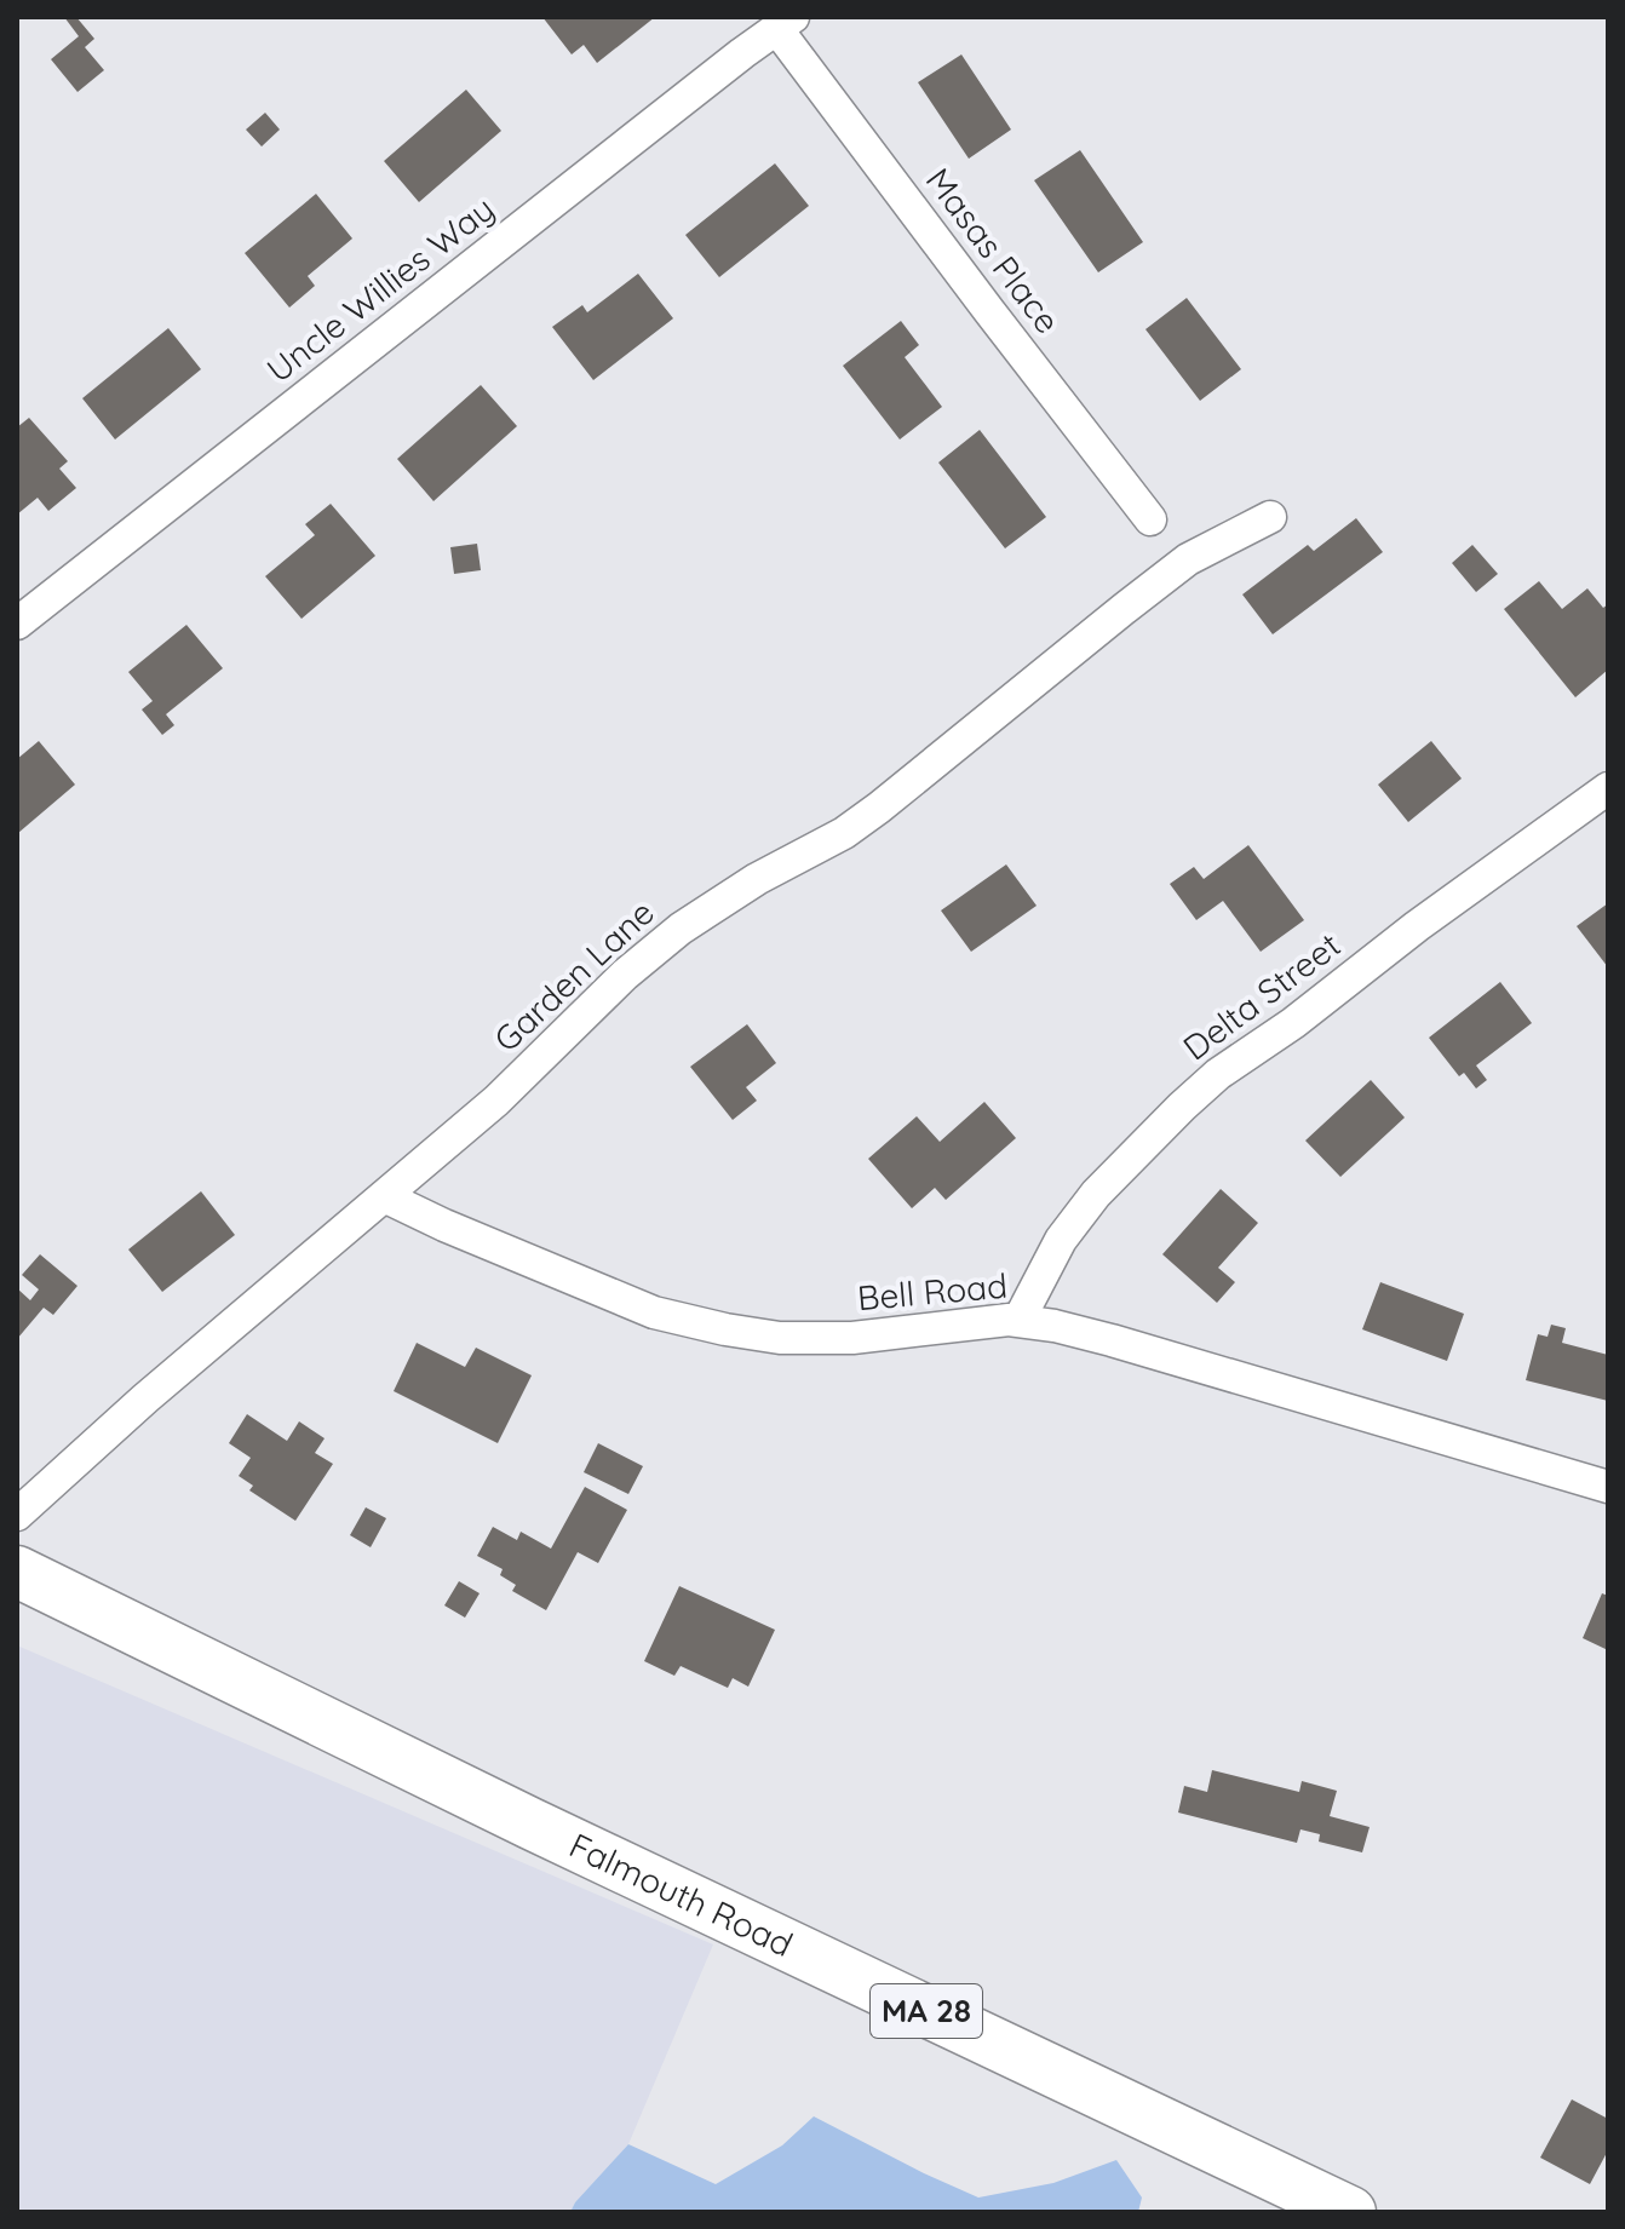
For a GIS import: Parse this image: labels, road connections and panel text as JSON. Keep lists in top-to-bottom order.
{
  "streets": {
    "main road": ["Falmouth Road", "MA 28"],
    "street": [
      "Masas Place",
      "Uncle Willies Way",
      "Garden Lane",
      "Delta Street",
      "Bell Road"
    ]
  },
  "crossings": [
    ["Masas Place", "Uncle Willies Way"],
    ["Garden Lane", "Bell Road"],
    ["Delta Street", "Bell Road"]
  ]
}
